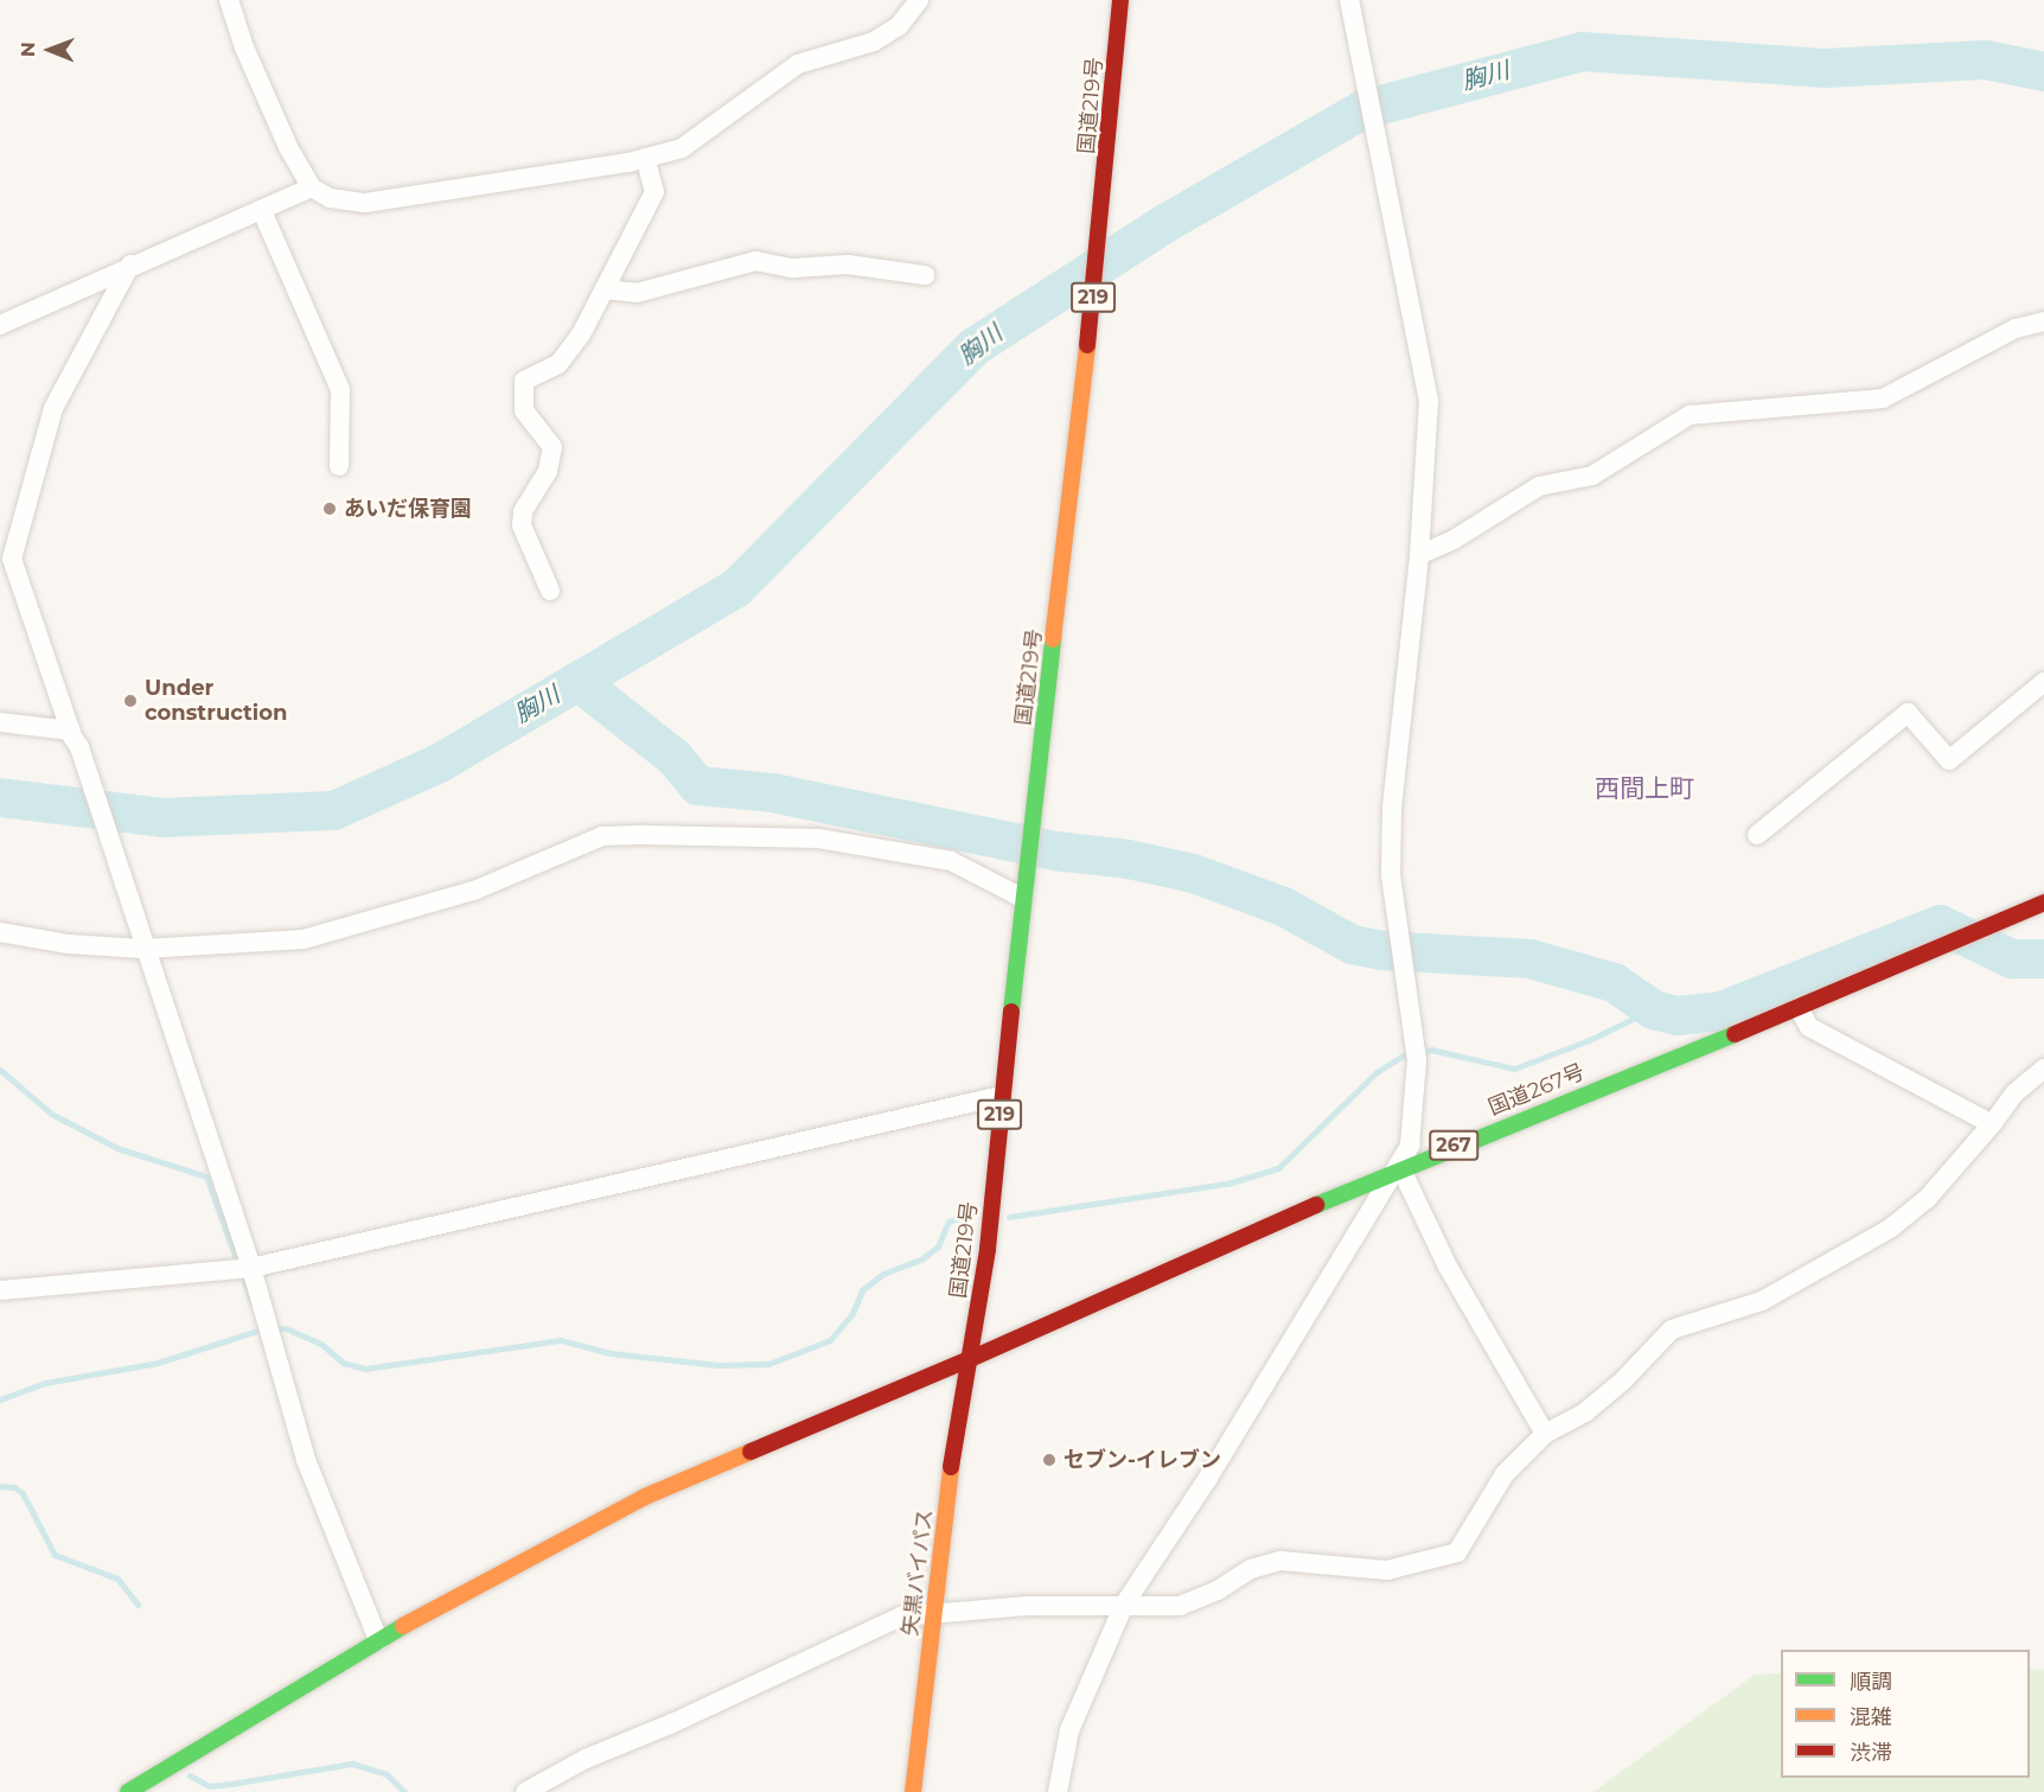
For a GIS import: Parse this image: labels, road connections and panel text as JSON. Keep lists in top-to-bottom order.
{
  "streets": {
    "main road": [
      "国道219号",
      "219",
      "国道267号",
      "267",
      "矢黒バイパス"
    ]
  },
  "crossings": [
    ["国道219号", "国道267号"],
    ["国道219号", "矢黒バイパス"],
    ["国道267号", "矢黒バイパス"]
  ],
  "districts": ["西間上町"],
  "water": ["胸川"],
  "places": ["あいだ保育園", "Under construction", "セブン-イレブン"],
  "legend": ["順調", "混雑", "渋滞"],
  "north": "left"
}
